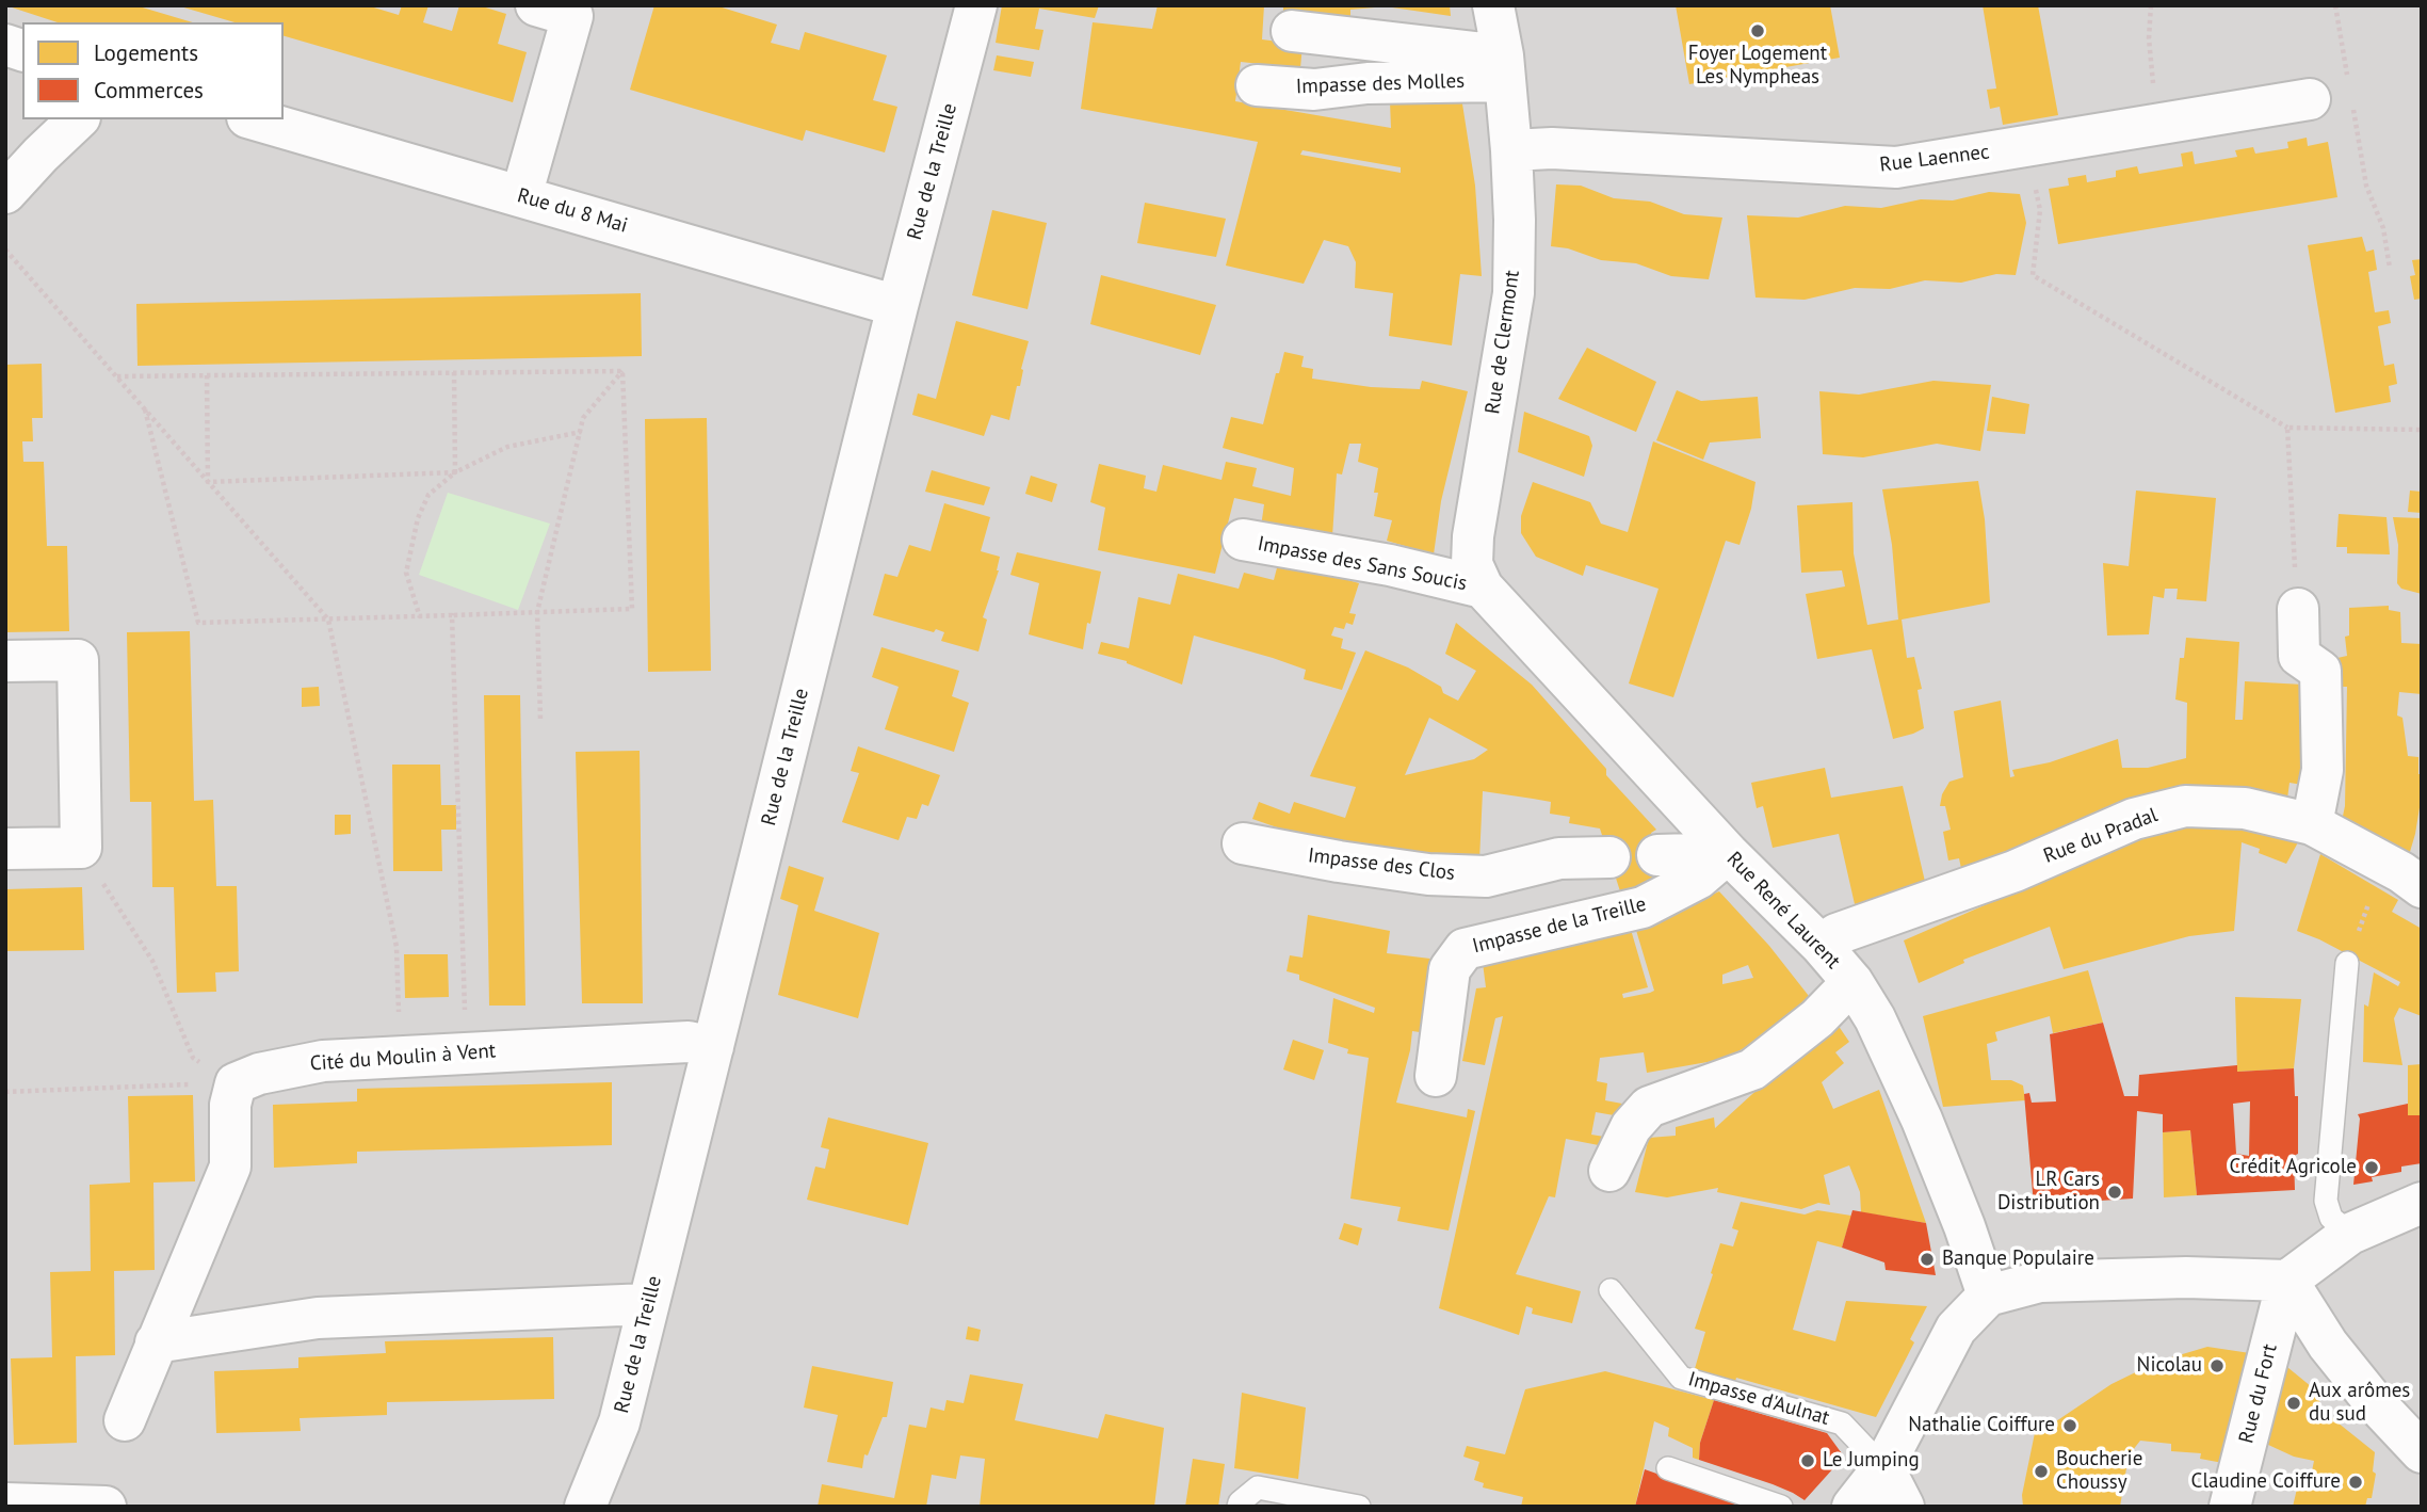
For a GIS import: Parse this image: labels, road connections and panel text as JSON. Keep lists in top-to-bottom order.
{
  "streets": {
    "street": [
      "Impasse des Molles",
      "Rue Laennec",
      "Rue de la Treille",
      "Rue du 8 Mai",
      "Rue de Clermont",
      "Impasse des Sans Soucis",
      "Rue du Pradal",
      "Impasse des Clos",
      "Rue René Laurent",
      "Impasse de la Treille",
      "Cité du Moulin à Vent",
      "Rue du Fort"
    ],
    "lane": ["Impasse d'Aulnat"]
  },
  "crossings": [
    ["Impasse des Molles", "Rue de Clermont"],
    ["Rue Laennec", "Rue de Clermont"],
    ["Rue de la Treille", "Rue du 8 Mai"],
    ["Rue de la Treille", "Cité du Moulin à Vent"],
    ["Rue de Clermont", "Impasse des Sans Soucis"],
    ["Rue de Clermont", "Rue René Laurent"],
    ["Impasse des Sans Soucis", "Rue René Laurent"],
    ["Rue du Pradal", "Rue René Laurent"],
    ["Rue René Laurent", "Impasse de la Treille"]
  ],
  "places": [
    "Foyer Logement Les Nympheas",
    "Crédit Agricole",
    "LR Cars Distribution",
    "Banque Populaire",
    "Nicolau",
    "Aux arômes du sud",
    "Nathalie Coiffure",
    "Le Jumping",
    "Boucherie Choussy",
    "Claudine Coiffure"
  ],
  "legend": ["Logements", "Commerces"]
}
